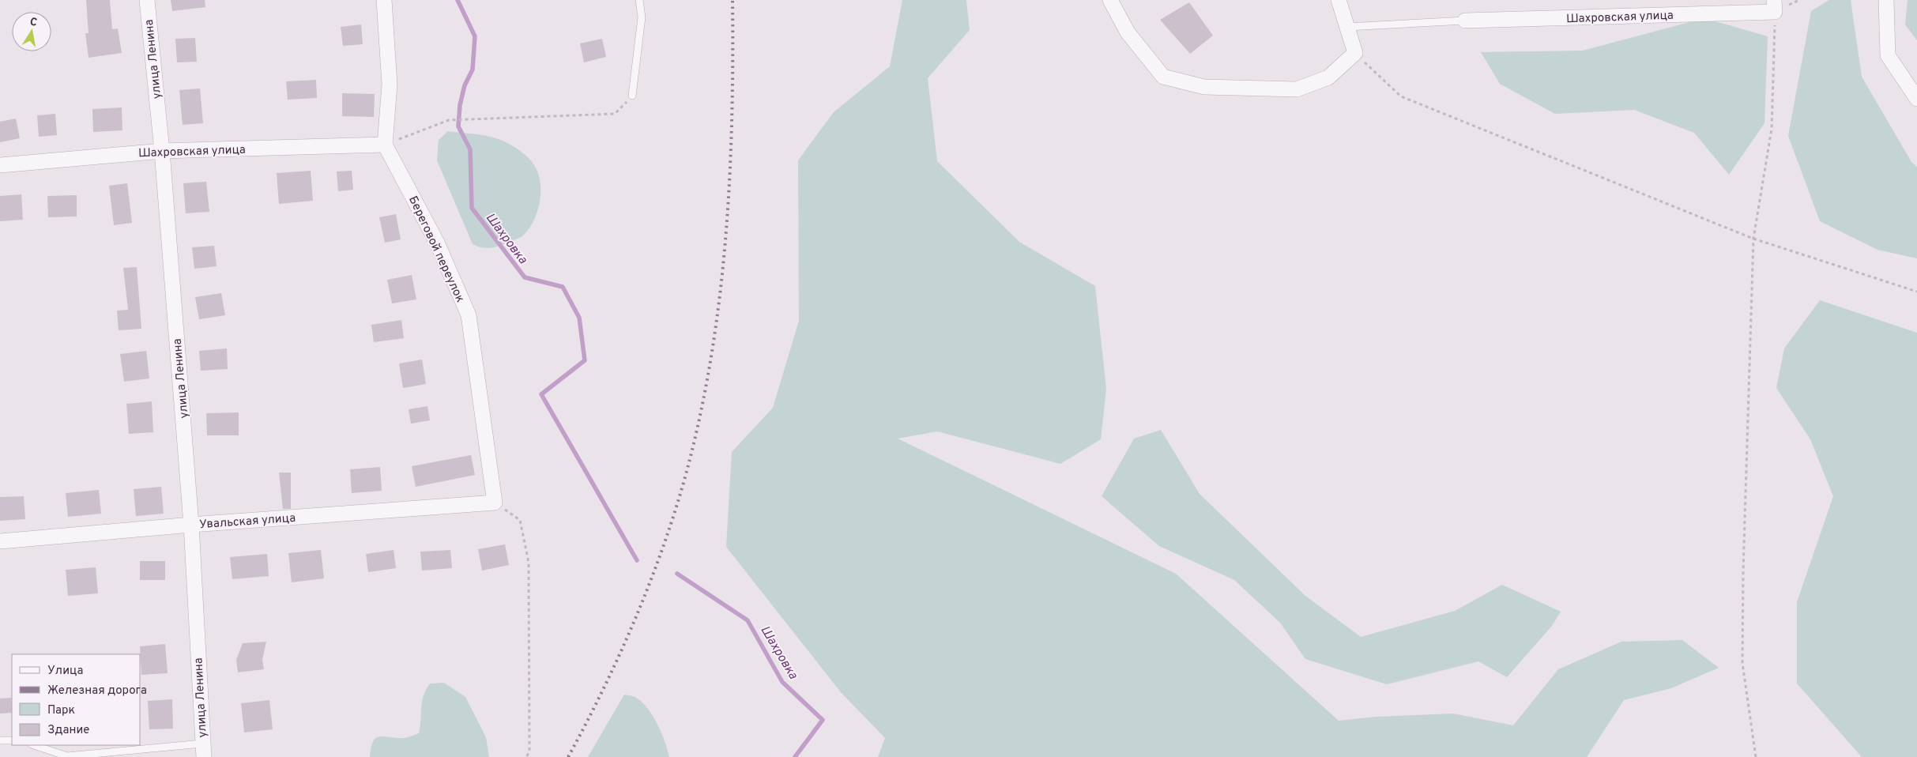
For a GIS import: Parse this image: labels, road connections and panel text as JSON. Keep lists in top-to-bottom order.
{
  "streets": {
    "street": [
      "Шахровская улица",
      "улица Ленина",
      "Береговой переулок",
      "Увальская улица"
    ]
  },
  "crossings": [
    ["Шахровская улица", "улица Ленина"],
    ["Шахровская улица", "Береговой переулок"],
    ["улица Ленина", "Увальская улица"],
    ["Береговой переулок", "Увальская улица"]
  ],
  "water": ["Шахровка"],
  "legend": [
    "Улица",
    "Железная дорога",
    "Парк",
    "Здание"
  ],
  "north": "top"
}
